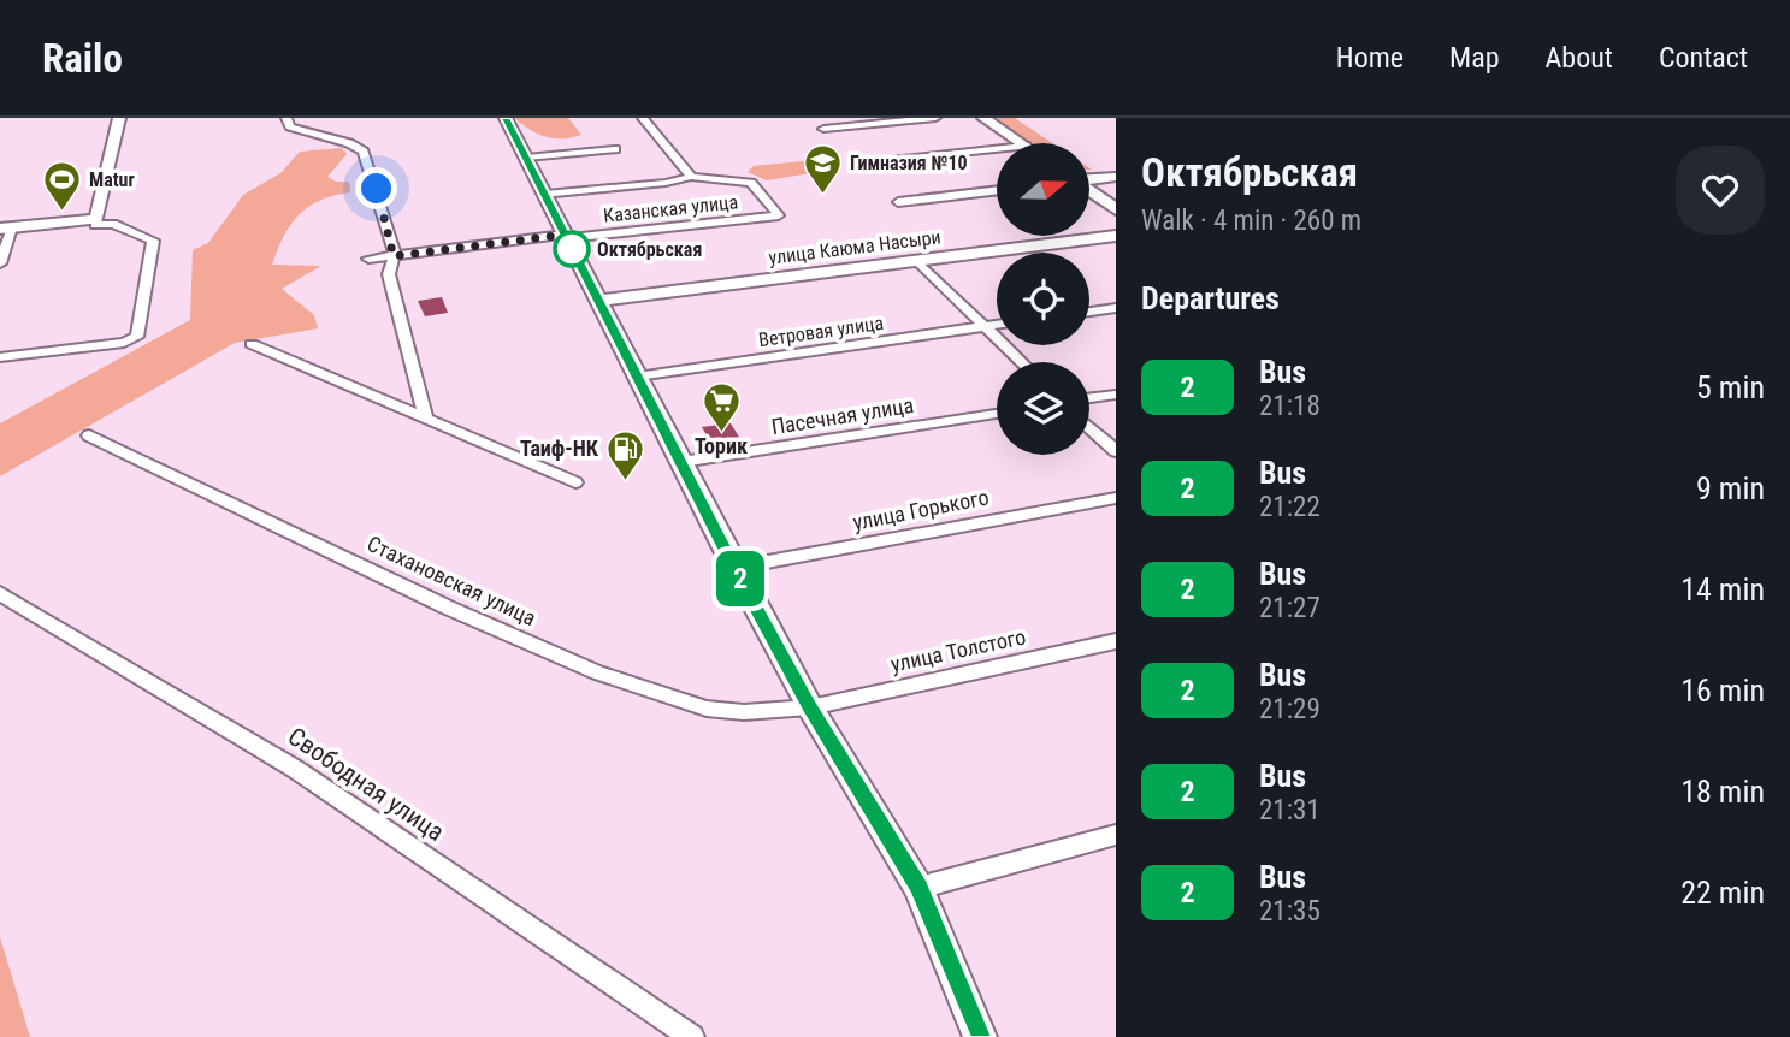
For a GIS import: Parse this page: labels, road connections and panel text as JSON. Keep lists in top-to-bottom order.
{
  "streets": {
    "main road": ["улица Каюма Насыри"],
    "street": [
      "Казанская улица",
      "Ветровая улица",
      "Пасечная улица",
      "улица Горького",
      "Стахановская улица",
      "улица Толстого",
      "Свободная улица"
    ]
  },
  "crossings": [
    ["Стахановская улица", "улица Толстого"]
  ],
  "places": {
    "school or university": ["Гимназия №10"],
    "sports": ["Matur"],
    "other": ["Октябрьская"],
    "supermarket": ["Торик"],
    "fuel station": ["Таиф-НК"]
  },
  "lines": ["bus line 2"],
  "north": "right",
  "page": {
    "header": "Railo",
    "nav": [
      "Home",
      "Map",
      "About",
      "Contact"
    ],
    "on_map": "2",
    "heading": [
      ["Октябрьская", "Walk · 4 min · 260 m"],
      "Departures"
    ],
    "list": [
      {
        "mark": "2",
        "name": "Bus",
        "note": "21:18",
        "value": "5 min"
      },
      {
        "mark": "2",
        "name": "Bus",
        "note": "21:22",
        "value": "9 min"
      },
      {
        "mark": "2",
        "name": "Bus",
        "note": "21:27",
        "value": "14 min"
      },
      {
        "mark": "2",
        "name": "Bus",
        "note": "21:29",
        "value": "16 min"
      },
      {
        "mark": "2",
        "name": "Bus",
        "note": "21:31",
        "value": "18 min"
      },
      {
        "mark": "2",
        "name": "Bus",
        "note": "21:35",
        "value": "22 min"
      }
    ]
  }
}
